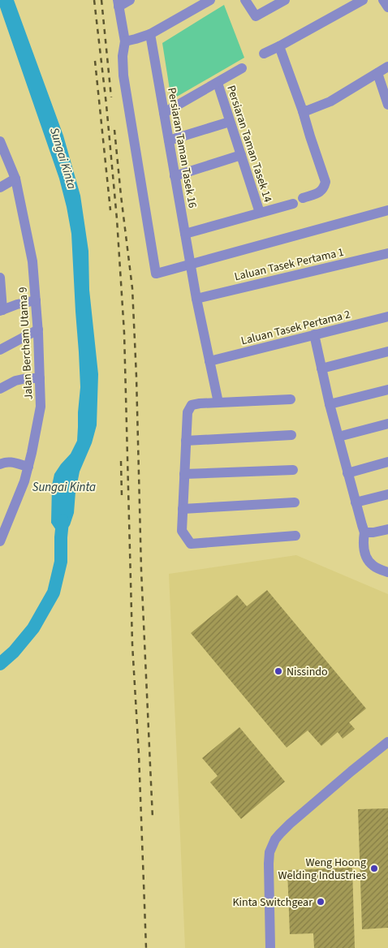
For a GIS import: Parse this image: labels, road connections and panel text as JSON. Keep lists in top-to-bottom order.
{
  "streets": {
    "street": [
      "Persiaran Taman Tasek 14",
      "Persiaran Taman Tasek 16",
      "Laluan Tasek Pertama 1",
      "Laluan Tasek Pertama 2",
      "Jalan Bercham Utama 9"
    ]
  },
  "crossings": [
    ["Persiaran Taman Tasek 16", "Laluan Tasek Pertama 1"],
    ["Persiaran Taman Tasek 16", "Laluan Tasek Pertama 2"]
  ],
  "water": ["Sungai Kinta"],
  "places": ["Nissindo", "Weng Hoong Welding Industries", "Kinta Switchgear"]
}
